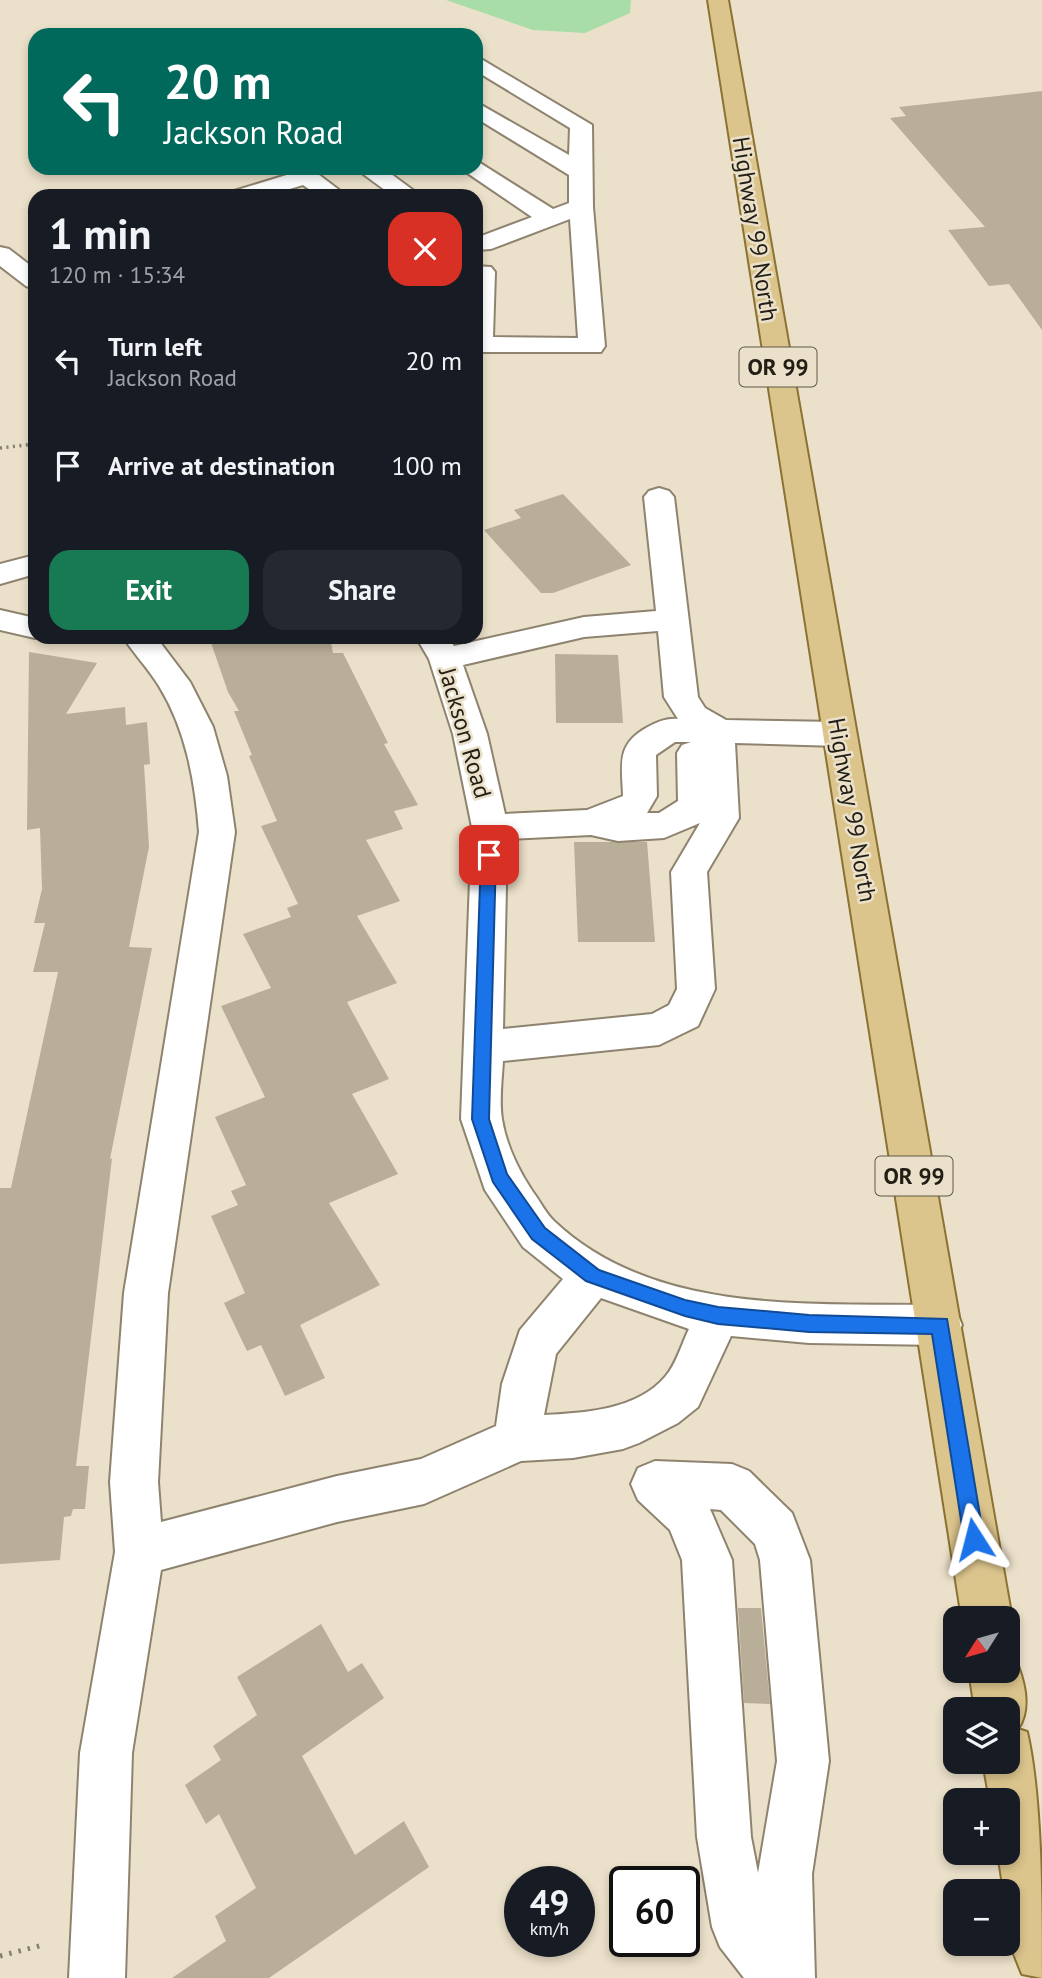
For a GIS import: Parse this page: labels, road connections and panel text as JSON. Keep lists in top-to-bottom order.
{
  "streets": {
    "main road": ["Highway 99 North", "OR 99"],
    "street": ["Jackson Road"]
  },
  "crossings": [
    ["Highway 99 North", "Jackson Road"]
  ],
  "north": "bottom left",
  "page": {
    "turn": ["20 m", "Jackson Road"],
    "heading": ["1 min", "120 m · 15:34"],
    "list": [
      {
        "name": "Turn left",
        "note": "Jackson Road",
        "value": "20 m"
      },
      {
        "name": "Arrive at destination",
        "value": "100 m"
      }
    ],
    "buttons": ["Exit", "Share"],
    "map_buttons": ["+", "−"],
    "speed": "49 km/h",
    "limit": "60"
  }
}
